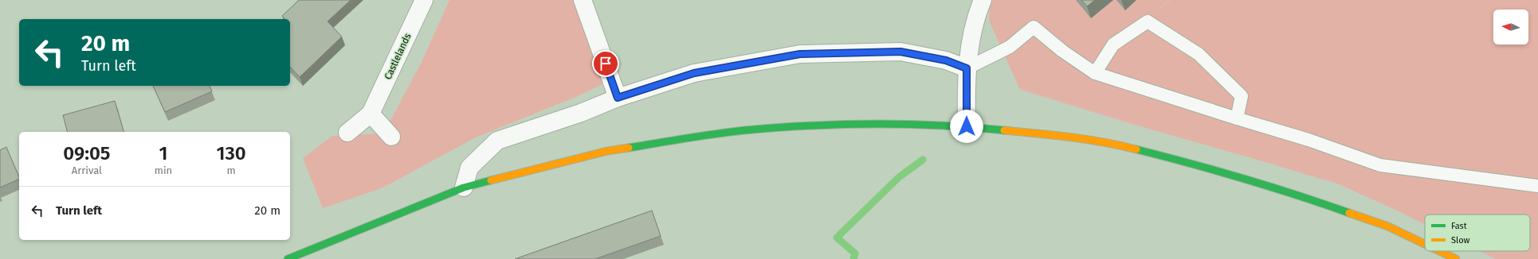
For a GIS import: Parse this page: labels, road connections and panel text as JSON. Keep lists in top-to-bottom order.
{
  "streets": {
    "street": ["Castlelands"]
  },
  "legend": ["Fast", "Slow"],
  "north": "left",
  "page": {
    "turn": ["20 m", "Turn left"],
    "eta": [
      "09:05",
      "Arrival",
      "1",
      "min",
      "130",
      "m"
    ],
    "list": [
      {
        "name": "Turn left",
        "value": "20 m"
      }
    ]
  }
}
